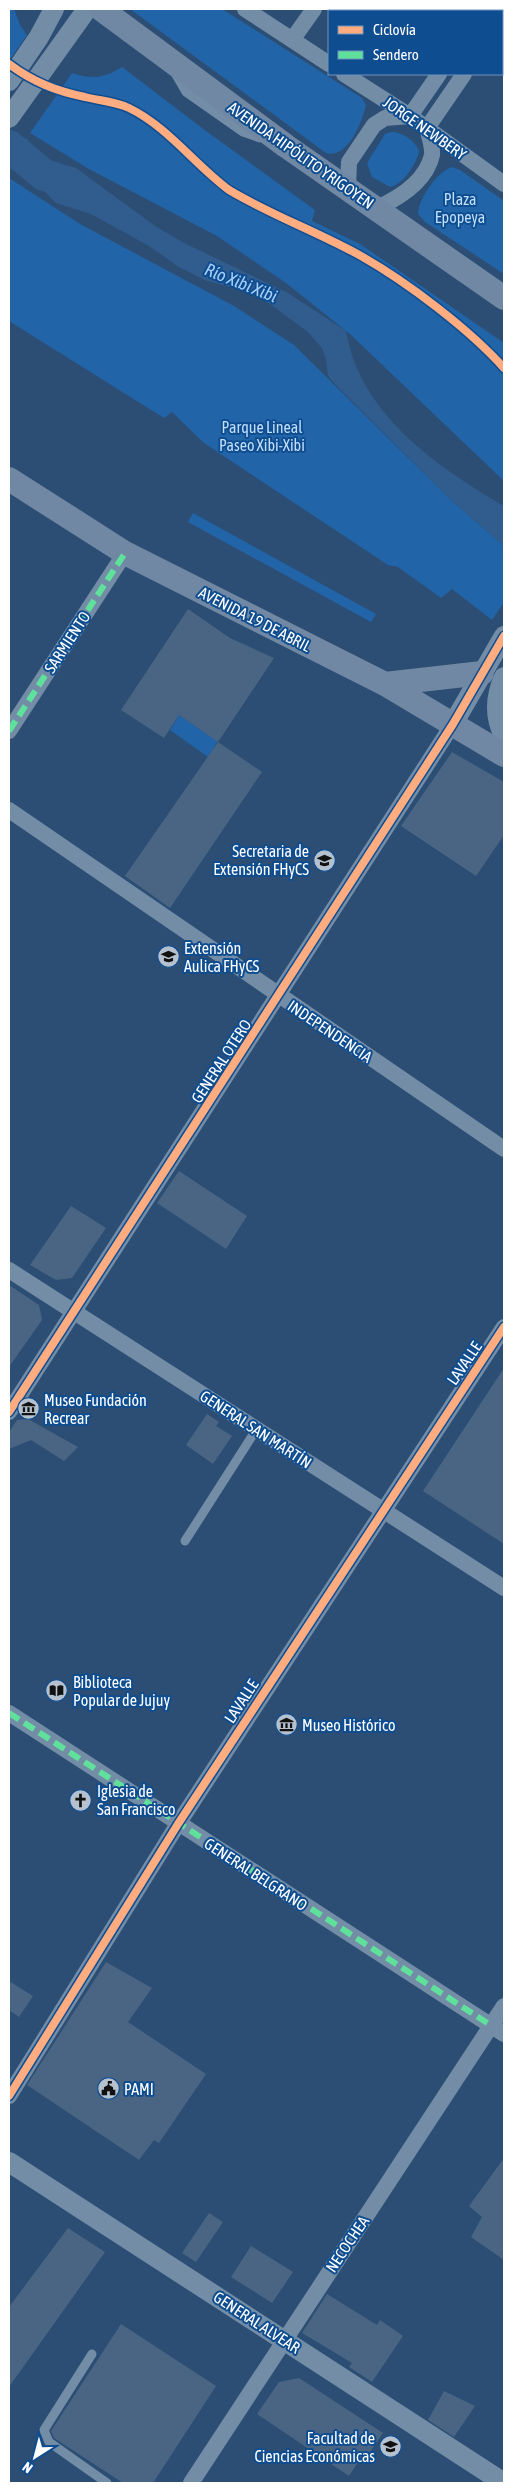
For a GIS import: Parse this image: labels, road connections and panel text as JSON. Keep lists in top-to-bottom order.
{
  "streets": {
    "main road": ["AVENIDA HIPÓLITO YRIGOYEN", "AVENIDA 19 DE ABRIL"],
    "street": [
      "JORGE NEWBERY",
      "SARMIENTO",
      "INDEPENDENCIA",
      "GENERAL OTERO",
      "LAVALLE",
      "GENERAL SAN MARTÍN",
      "GENERAL BELGRANO",
      "NECOCHEA",
      "GENERAL ALVEAR"
    ]
  },
  "crossings": [
    ["JORGE NEWBERY", "AVENIDA HIPÓLITO YRIGOYEN"],
    ["AVENIDA 19 DE ABRIL", "SARMIENTO"],
    ["AVENIDA 19 DE ABRIL", "GENERAL OTERO"],
    ["INDEPENDENCIA", "GENERAL OTERO"],
    ["GENERAL OTERO", "GENERAL SAN MARTÍN"],
    ["LAVALLE", "GENERAL SAN MARTÍN"],
    ["LAVALLE", "GENERAL BELGRANO"],
    ["GENERAL BELGRANO", "NECOCHEA"],
    ["NECOCHEA", "GENERAL ALVEAR"]
  ],
  "water": ["Río Xibi Xibi"],
  "parks": ["Plaza Epopeya", "Parque Lineal Paseo Xibi-Xibi"],
  "places": {
    "school or university": ["Secretaria de Extensión FHyCS", "Extensión Aulica FHyCS", "Facultad de Ciencias Económicas"],
    "museum": ["Museo Fundación Recrear", "Museo Histórico"],
    "library": ["Biblioteca Popular de Jujuy"],
    "church": ["Iglesia de San Francisco"],
    "public building": ["PAMI"]
  },
  "legend": ["Ciclovía", "Sendero"],
  "north": "bottom left"
}
